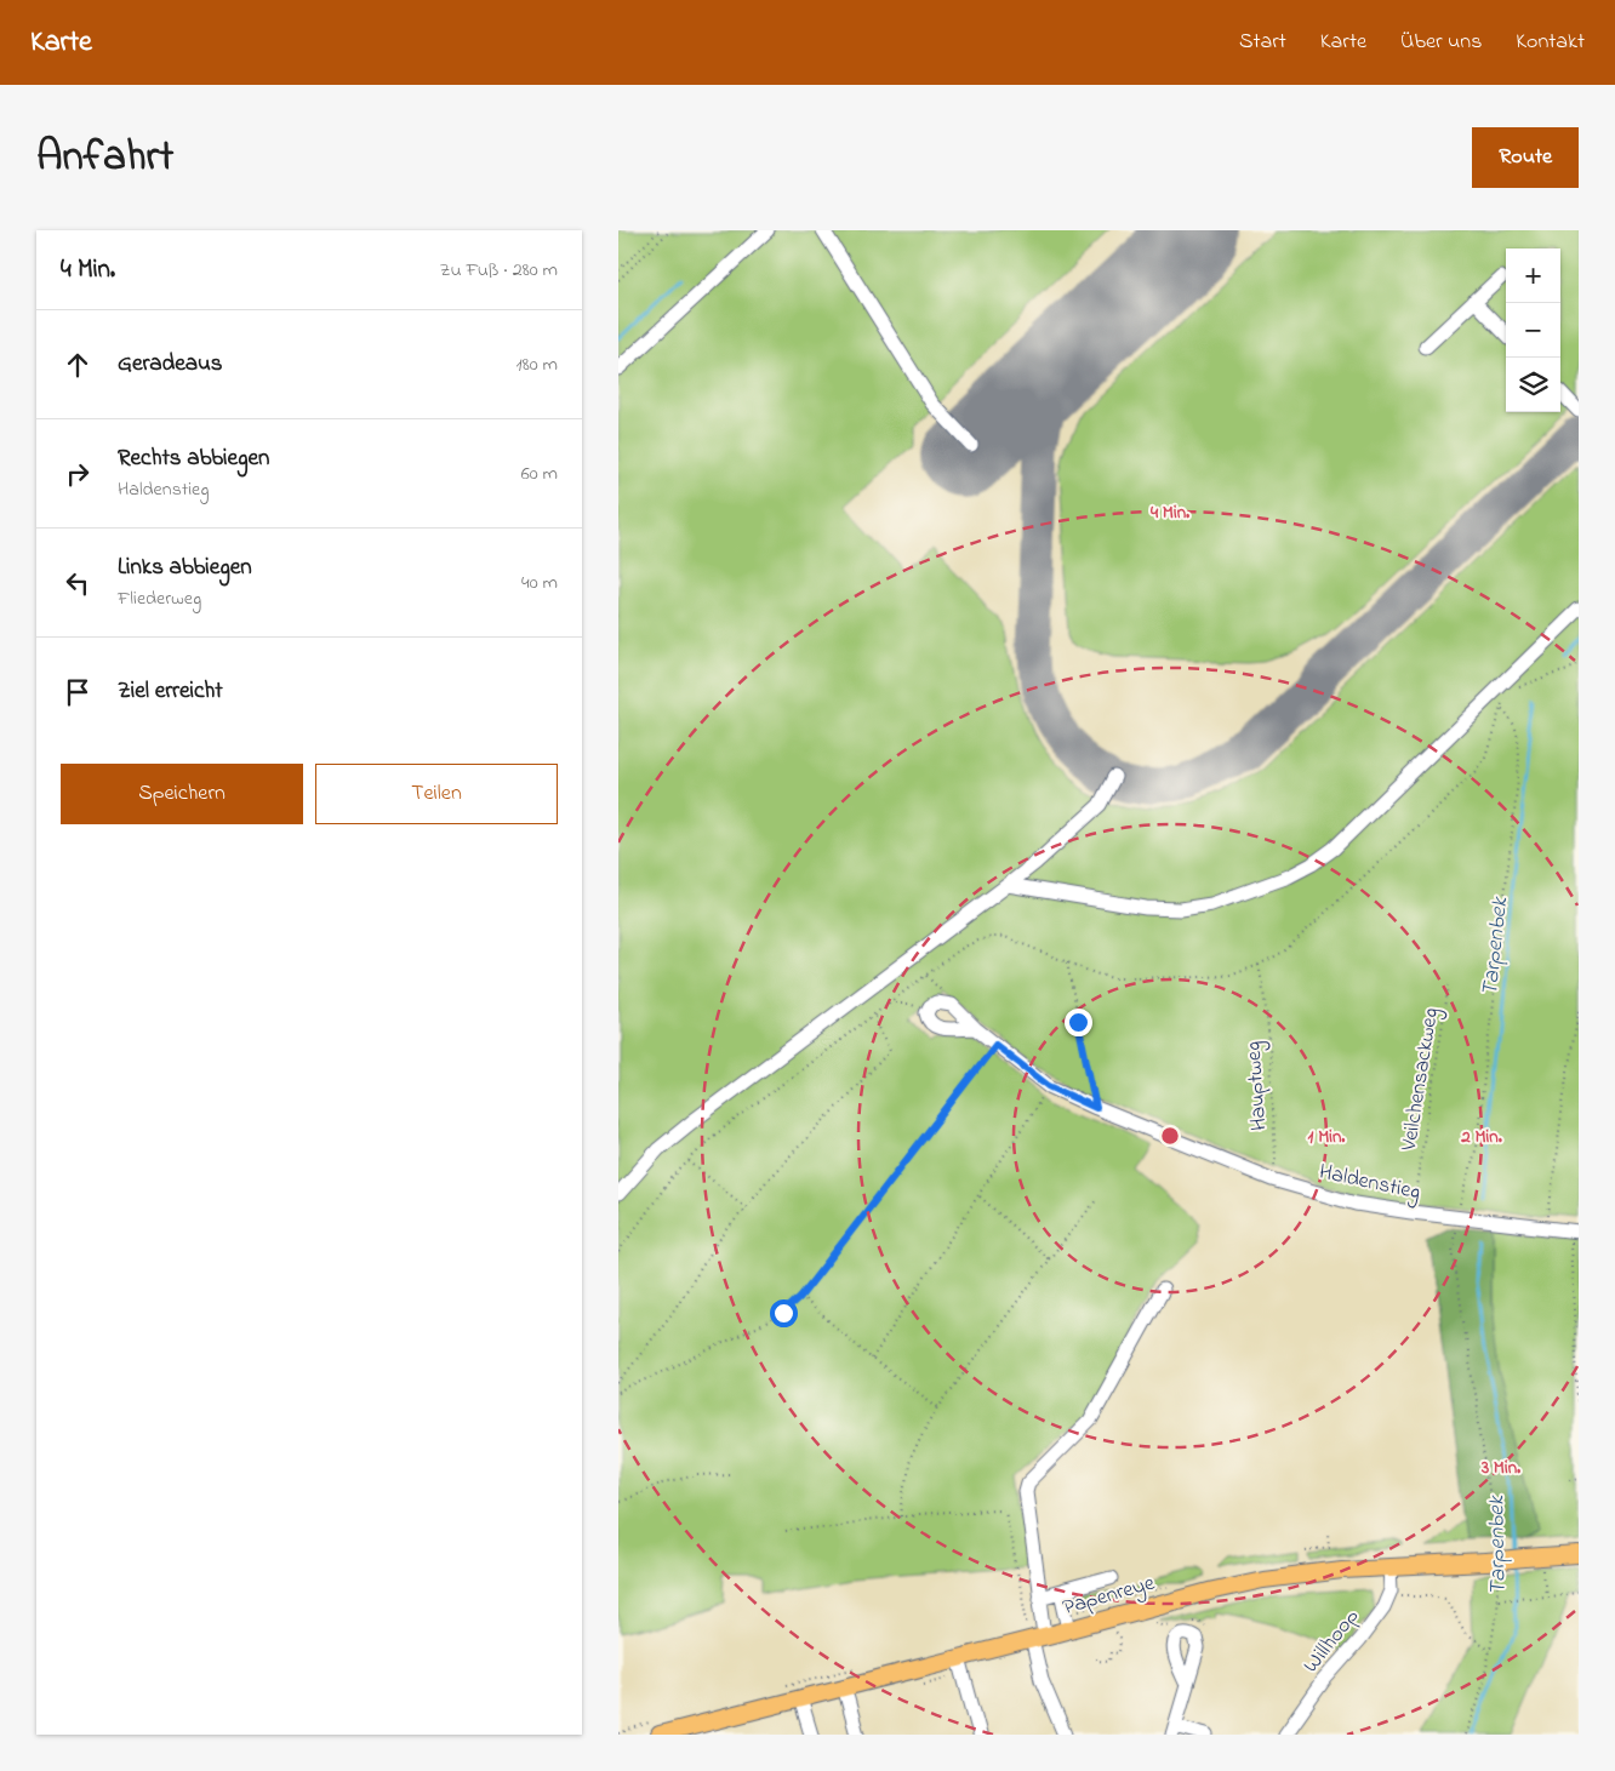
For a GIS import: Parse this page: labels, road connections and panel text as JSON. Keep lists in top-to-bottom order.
{
  "streets": {
    "main road": ["Papenreye"],
    "street": ["Haldenstieg", "Willhoop"],
    "path": ["Veilchensackweg", "Hauptweg"]
  },
  "crossings": [
    ["Veilchensackweg", "Haldenstieg"],
    ["Hauptweg", "Haldenstieg"],
    ["Papenreye", "Willhoop"]
  ],
  "water": ["Tarpenbek"],
  "page": {
    "header": "Karte",
    "nav": [
      "Start",
      "Karte",
      "Über uns",
      "Kontakt"
    ],
    "title": "Anfahrt",
    "buttons": [
      "Route",
      ["Speichern", "Teilen"]
    ],
    "heading": ["4 Min.", "Zu Fuß · 280 m"],
    "map_buttons": ["+", "−"],
    "list": [
      ["Geradeaus", "180 m"],
      ["Rechts abbiegen", "Haldenstieg", "60 m"],
      ["Links abbiegen", "Fliederweg", "40 m"],
      "Ziel erreicht"
    ]
  },
  "rings": [
    "4 Min.",
    "1 Min.",
    "2 Min.",
    "3 Min."
  ]
}
